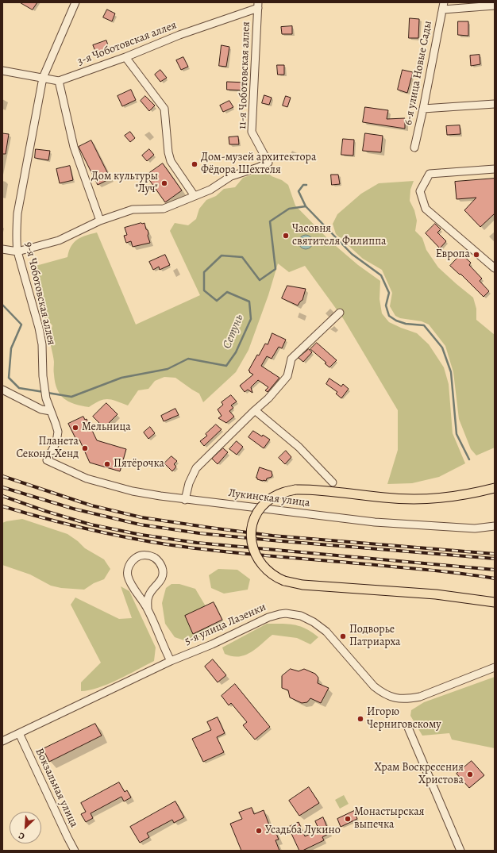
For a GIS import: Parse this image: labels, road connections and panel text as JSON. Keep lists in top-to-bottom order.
{
  "streets": {
    "street": [
      "3-я Чоботовская аллея",
      "6-я улица Новые Сады",
      "11-я Чоботовская аллея",
      "9-я Чоботовская аллея",
      "Лукинская улица",
      "5-я улица Лазенки",
      "Вокзальная улица"
    ]
  },
  "crossings": [
    ["3-я Чоботовская аллея", "11-я Чоботовская аллея"],
    ["11-я Чоботовская аллея", "9-я Чоботовская аллея"],
    ["9-я Чоботовская аллея", "Лукинская улица"],
    ["5-я улица Лазенки", "Вокзальная улица"]
  ],
  "water": ["Сетунь"],
  "places": [
    "Дом-музей архитектора Фёдора Шехтеля",
    "Дом культуры \"Луч\"",
    "Часовня святителя Филиппа",
    "Европа",
    "Мельница",
    "Планета Секонд-Хенд",
    "Пятёрочка",
    "Подворье Патриарха",
    "Игорю Черниговскому",
    "Храм Воскресения Христова",
    "Монастырская выпечка",
    "Усадьба Лукино"
  ],
  "north": "bottom left"
}
